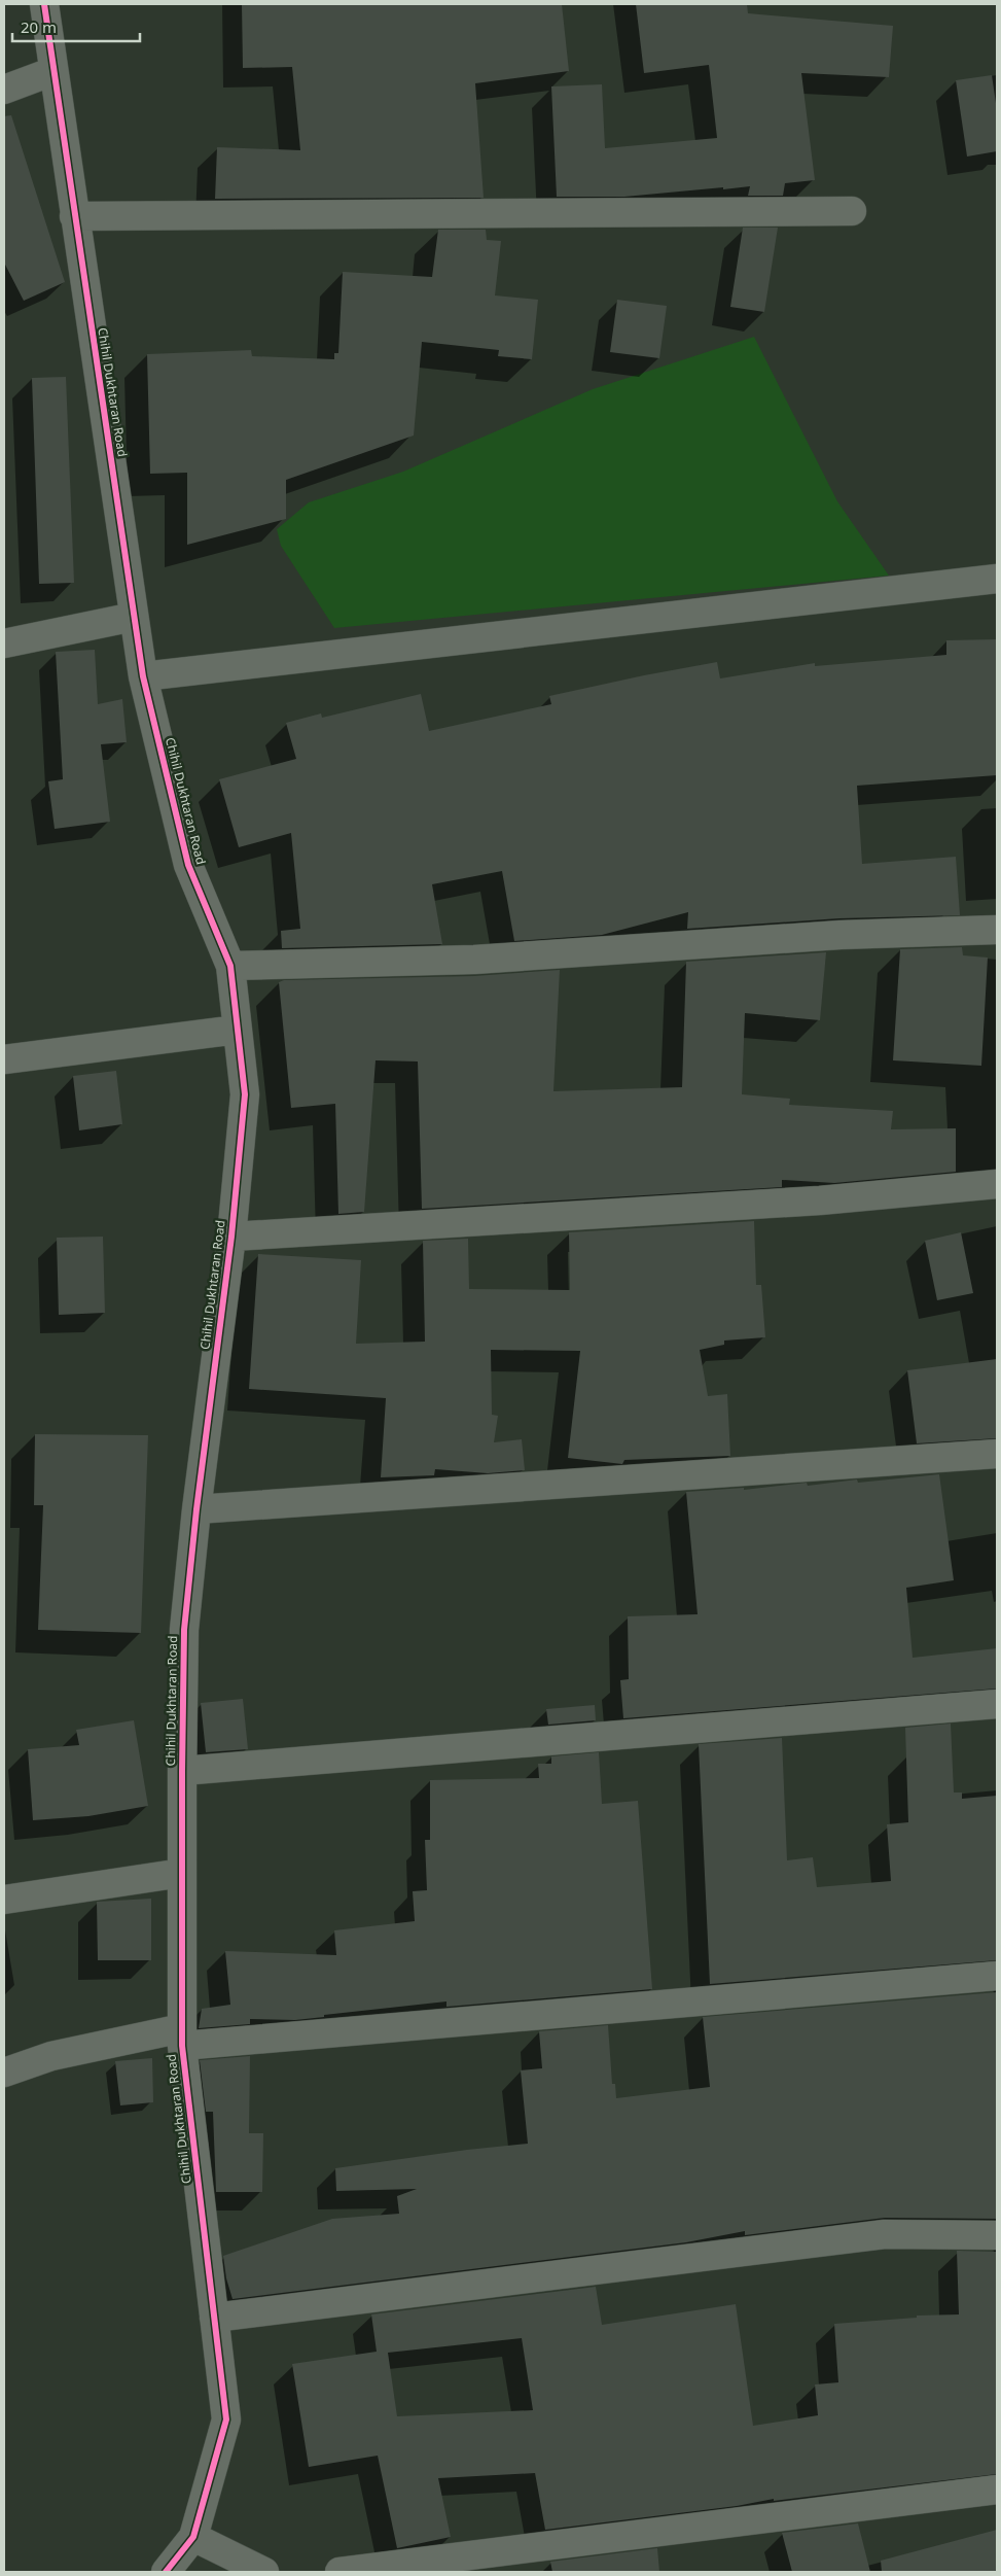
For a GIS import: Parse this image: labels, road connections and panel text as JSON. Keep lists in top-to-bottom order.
{
  "streets": {
    "street": ["Chihil Dukhtaran Road"]
  },
  "scale_bar": "20 m"
}
